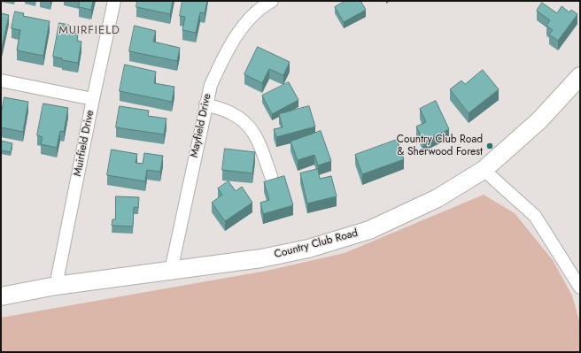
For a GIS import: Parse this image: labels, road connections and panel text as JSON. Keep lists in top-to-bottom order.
{
  "streets": {
    "main road": ["Country Club Road"],
    "street": ["Mayfield Drive", "Muirfield Drive"]
  },
  "crossings": [
    ["Mayfield Drive", "Country Club Road"],
    ["Muirfield Drive", "Country Club Road"]
  ],
  "districts": ["MUIRFIELD"],
  "places": ["Country Club Road & Sherwood Forest"]
}
